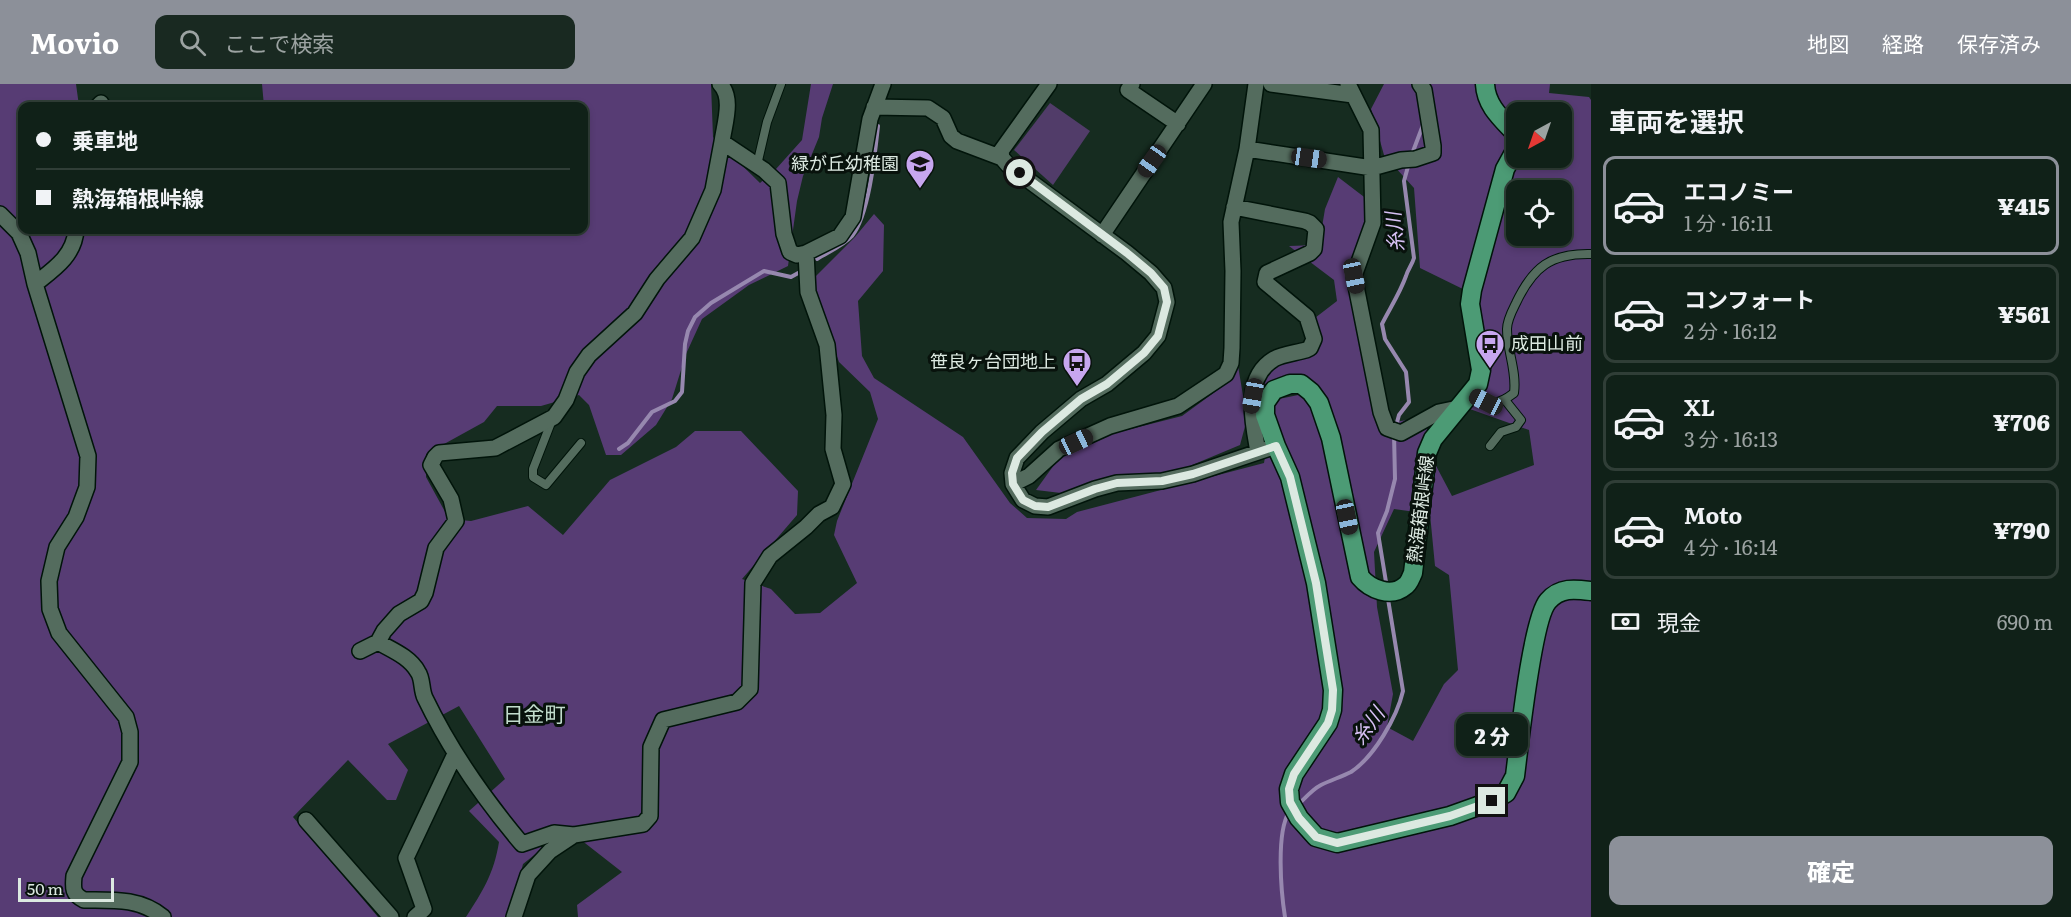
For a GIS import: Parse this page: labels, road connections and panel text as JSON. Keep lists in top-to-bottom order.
{
  "streets": {
    "main road": ["熱海箱根峠線"]
  },
  "districts": ["日金町"],
  "water": ["糸川"],
  "places": {
    "school or university": ["緑が丘幼稚園"],
    "bus stop": ["成田山前", "笹良ヶ台団地上"]
  },
  "scale_bar": "50 m",
  "north": "bottom left",
  "page": {
    "header": "Movio",
    "search": "ここで検索",
    "nav": ["地図", "経路", "保存済み"],
    "heading": "車両を選択",
    "banner": ["乗車地", "熱海箱根峠線"],
    "list": [
      {
        "name": "エコノミー",
        "note": "1 分 · 16:11",
        "value": "¥415"
      },
      {
        "name": "コンフォート",
        "note": "2 分 · 16:12",
        "value": "¥561"
      },
      {
        "name": "XL",
        "note": "3 分 · 16:13",
        "value": "¥706"
      },
      {
        "name": "Moto",
        "note": "4 分 · 16:14",
        "value": "¥790"
      }
    ],
    "pay": ["現金", "690 m"],
    "bubble": "2 分",
    "buttons": "確定",
    "scale": "50 m"
  }
}
